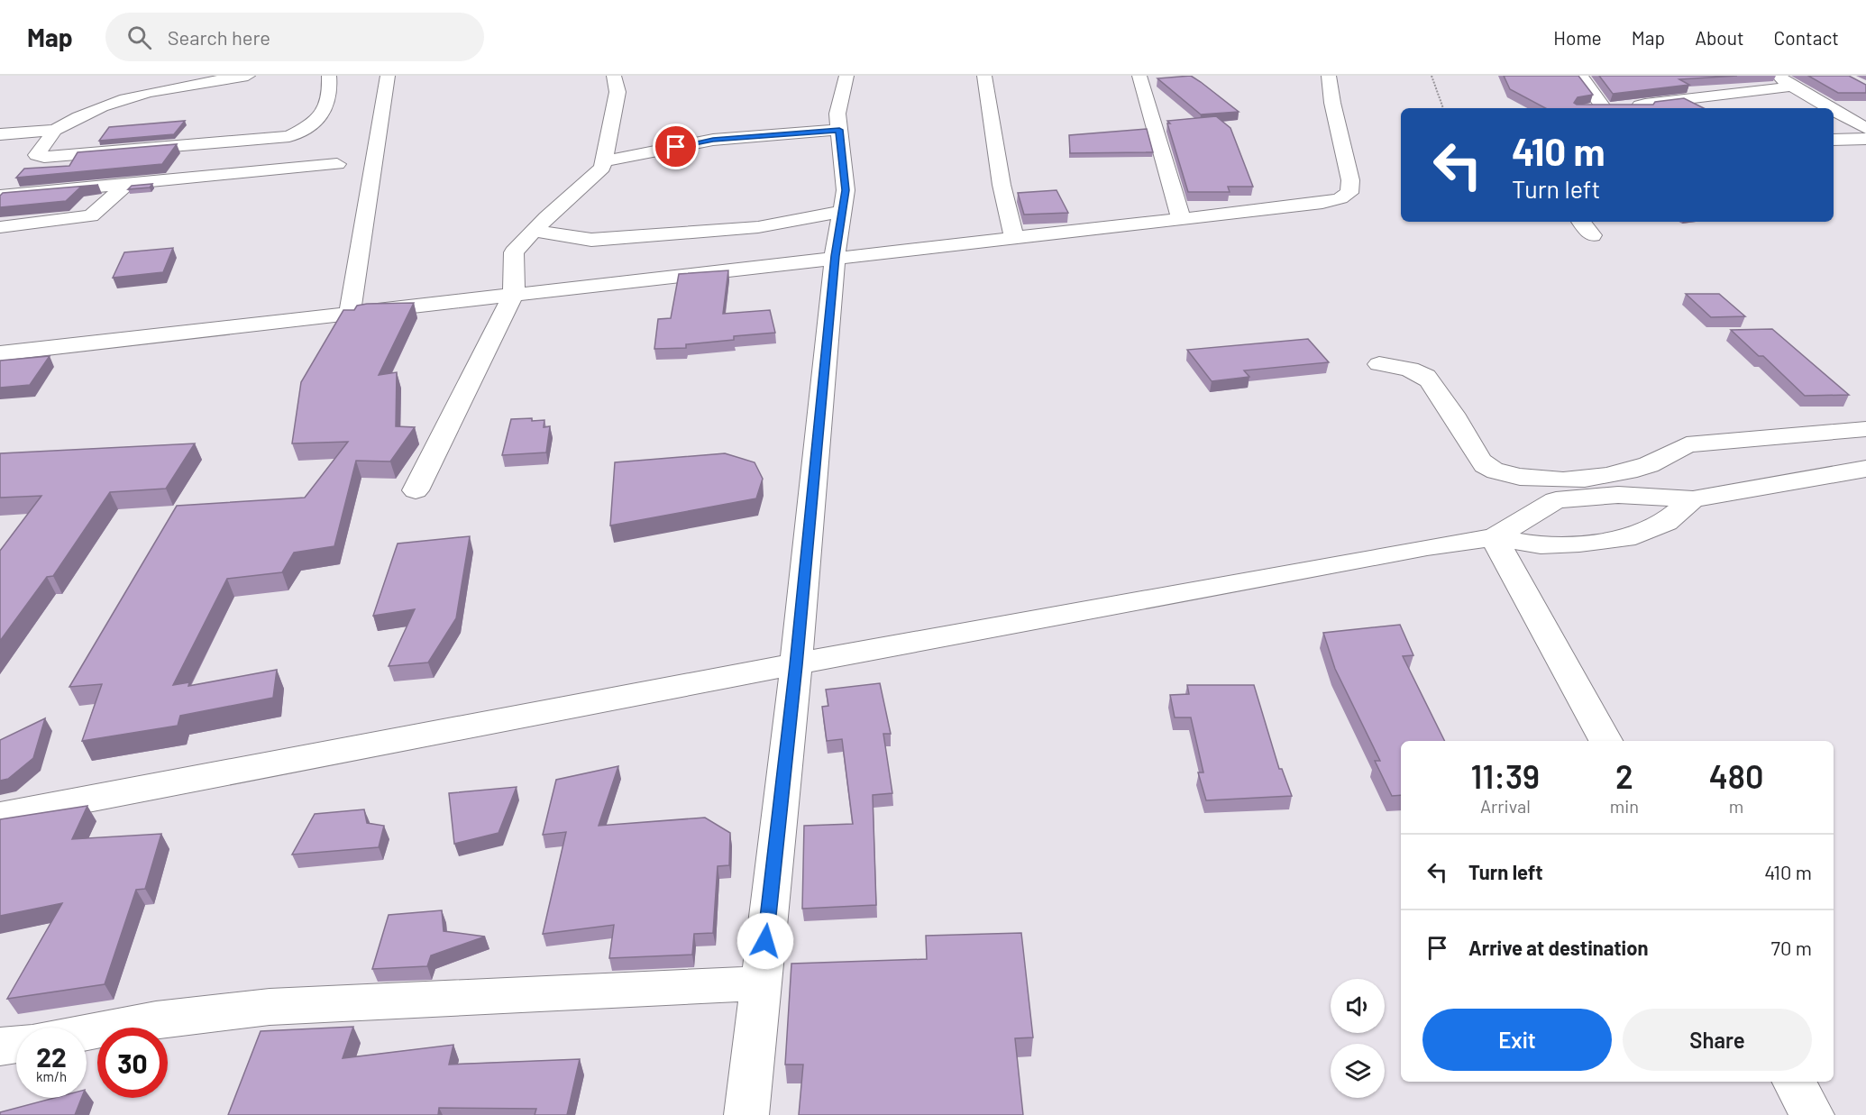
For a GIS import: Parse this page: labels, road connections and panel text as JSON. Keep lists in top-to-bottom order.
{
  "page": {
    "header": "Map",
    "search": "Search here",
    "nav": [
      "Home",
      "Map",
      "About",
      "Contact"
    ],
    "turn": ["410 m", "Turn left"],
    "eta": [
      "11:39",
      "Arrival",
      "2",
      "min",
      "480",
      "m"
    ],
    "list": [
      {
        "name": "Turn left",
        "value": "410 m"
      },
      {
        "name": "Arrive at destination",
        "value": "70 m"
      }
    ],
    "buttons": ["Exit", "Share"],
    "speed": "22 km/h",
    "limit": "30"
  }
}
